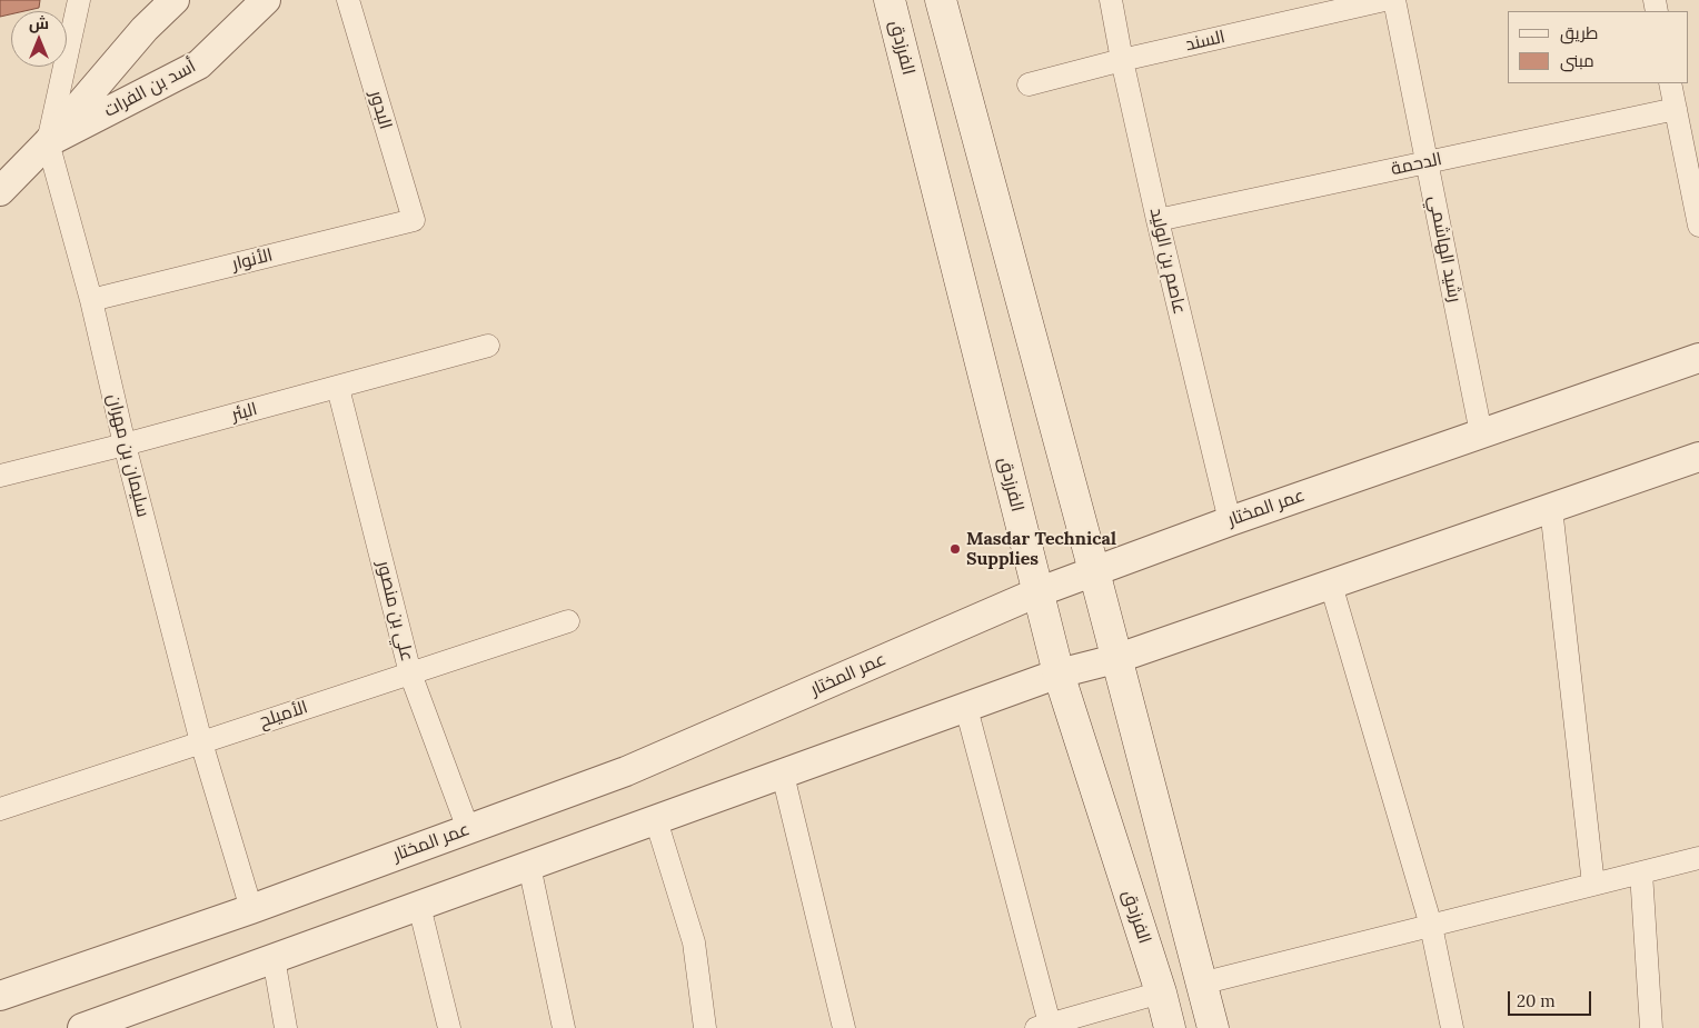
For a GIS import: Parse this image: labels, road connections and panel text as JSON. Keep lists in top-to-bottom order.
{
  "streets": {
    "main road": ["الفرزدق"],
    "street": [
      "السند",
      "أسد بن الفرات",
      "البدور",
      "الدحمة",
      "رشيد الهاشمي",
      "الأنوار",
      "عاصم بن الوليد",
      "البئر",
      "سليمان بن مهران",
      "عمر المختار",
      "علي بن منصور",
      "الأميلح"
    ]
  },
  "crossings": [
    ["السند", "عاصم بن الوليد"],
    ["الفرزدق", "عمر المختار"],
    ["أسد بن الفرات", "سليمان بن مهران"],
    ["البدور", "الأنوار"],
    ["الدحمة", "رشيد الهاشمي"],
    ["الدحمة", "عاصم بن الوليد"],
    ["رشيد الهاشمي", "عمر المختار"],
    ["الأنوار", "سليمان بن مهران"],
    ["عاصم بن الوليد", "عمر المختار"],
    ["البئر", "سليمان بن مهران"],
    ["البئر", "علي بن منصور"],
    ["سليمان بن مهران", "عمر المختار"],
    ["سليمان بن مهران", "الأميلح"],
    ["عمر المختار", "علي بن منصور"],
    ["علي بن منصور", "الأميلح"]
  ],
  "places": ["Masdar Technical Supplies"],
  "legend": ["طريق", "مبنى"],
  "scale_bar": "20 m",
  "north": "top"
}
